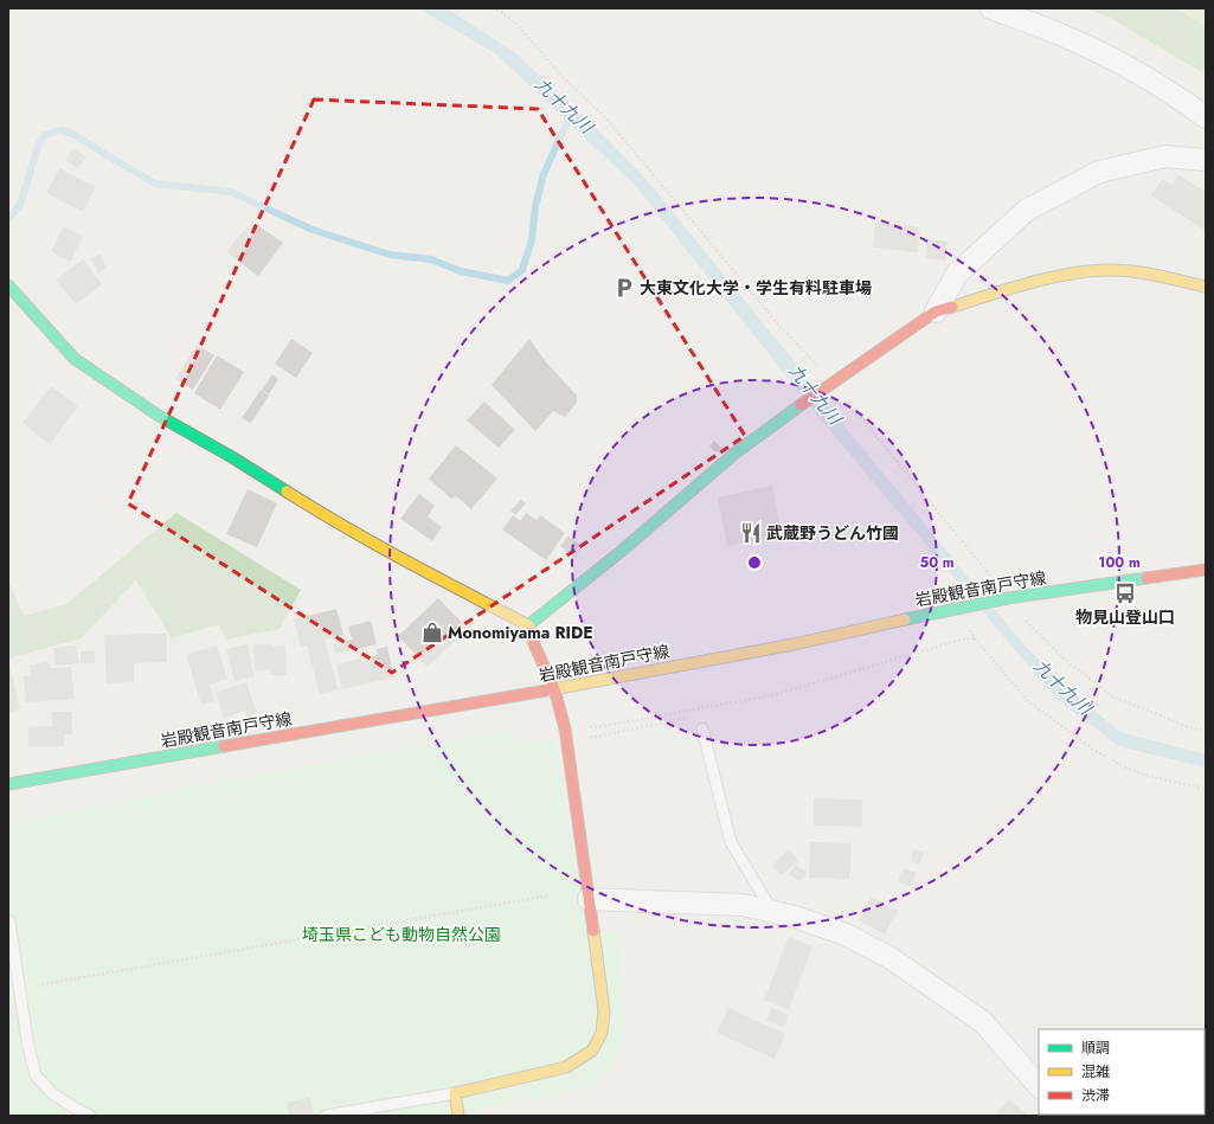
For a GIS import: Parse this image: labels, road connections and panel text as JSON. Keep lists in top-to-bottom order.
{
  "streets": {
    "street": ["岩殿観音南戸守線"]
  },
  "water": ["九十九川"],
  "parks": ["埼玉県こども動物自然公園"],
  "places": {
    "parking": ["大東文化大学・学生有料駐車場"],
    "restaurant": ["武蔵野うどん竹國"],
    "bus stop": ["物見山登山口"],
    "shop": ["Monomiyama RIDE"]
  },
  "legend": ["順調", "混雑", "渋滞"],
  "rings": ["50 m", "100 m"]
}
